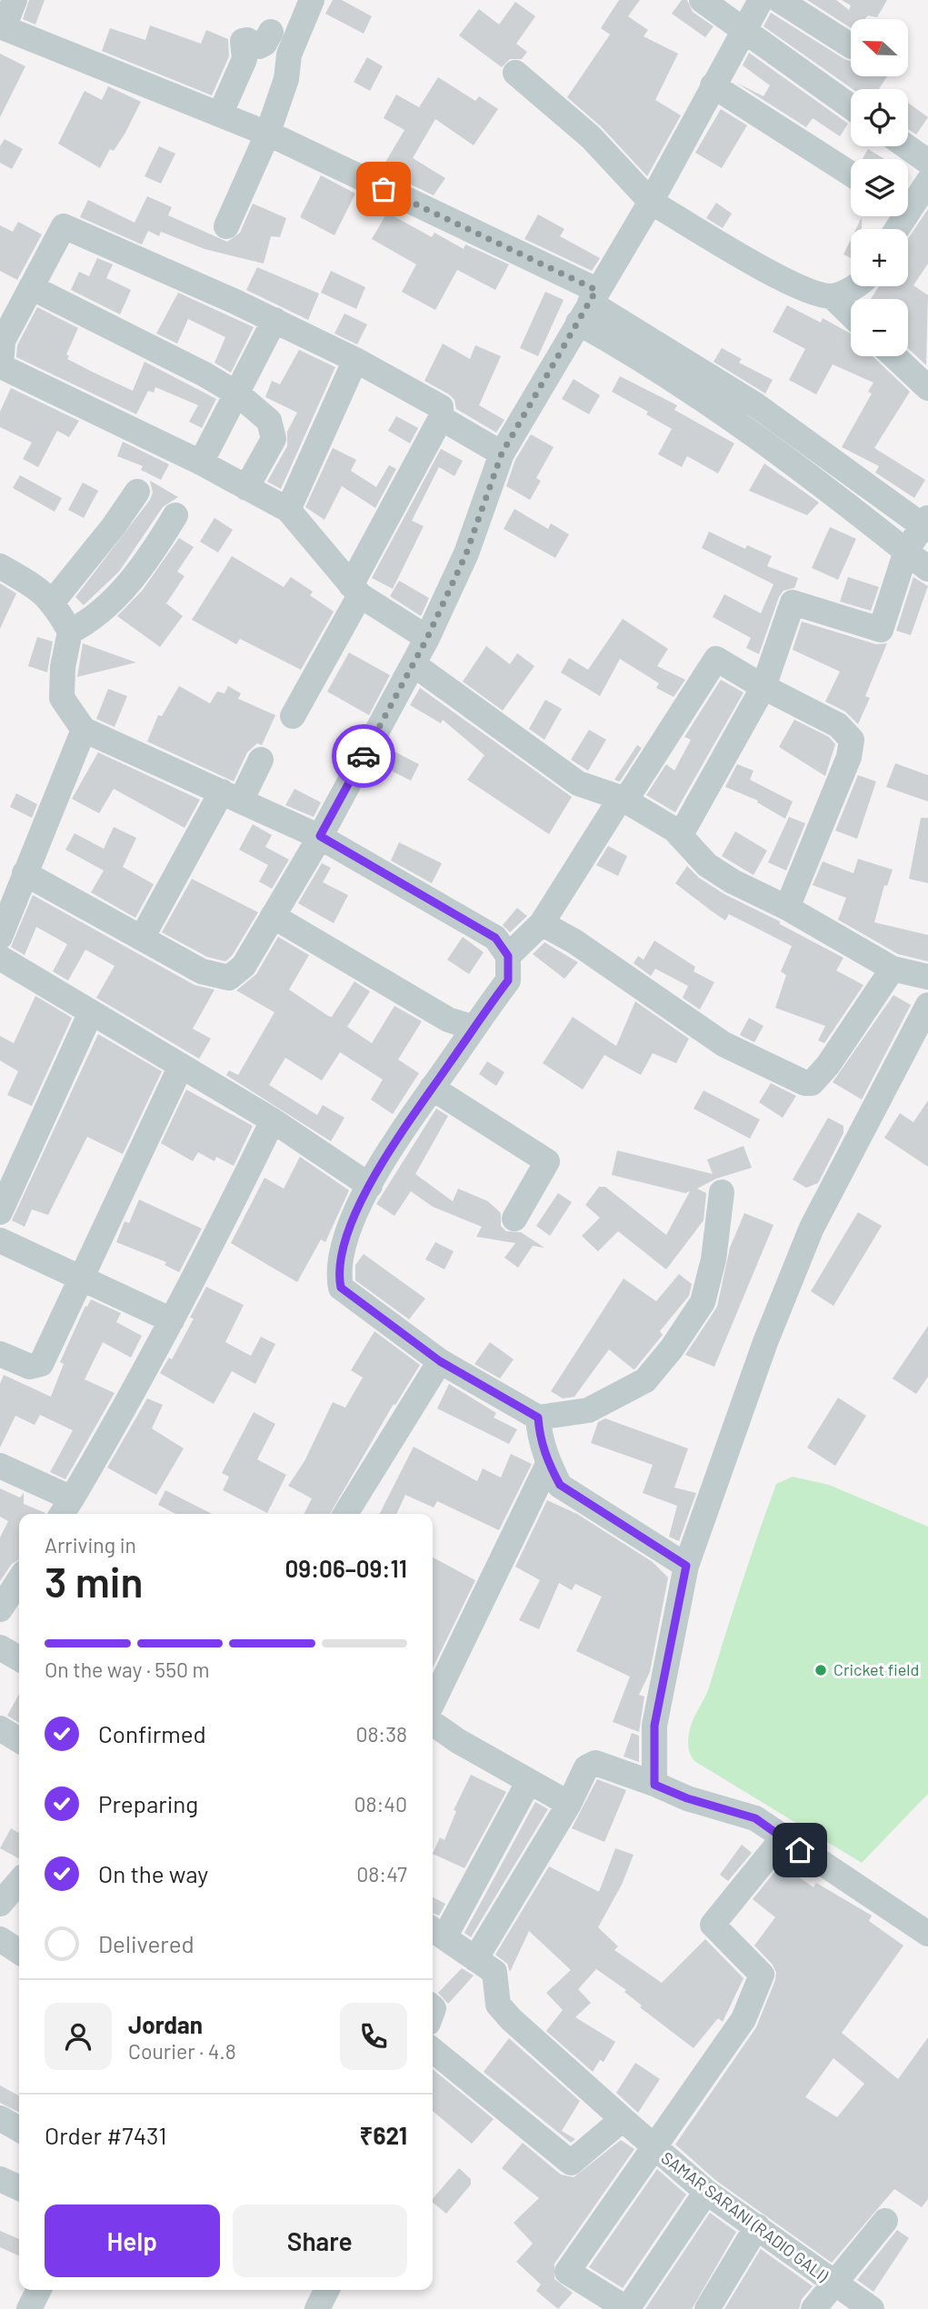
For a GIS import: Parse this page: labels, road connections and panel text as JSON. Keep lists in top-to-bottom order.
{
  "streets": {
    "street": ["SAMAR SARANI (RADIO GALI)"]
  },
  "places": ["Cricket field"],
  "north": "left",
  "page": {
    "map_buttons": ["+", "−"],
    "heading": ["3 min", "Arriving in", "09:06–09:11"],
    "panel": [
      "Jordan",
      "Courier · 4.8",
      "Order #7431",
      "₹621"
    ],
    "bar": "On the way · 550 m",
    "list": [
      ["Confirmed", "08:38"],
      ["Preparing", "08:40"],
      ["On the way", "08:47"],
      "Delivered"
    ],
    "buttons": ["Help", "Share"]
  }
}
